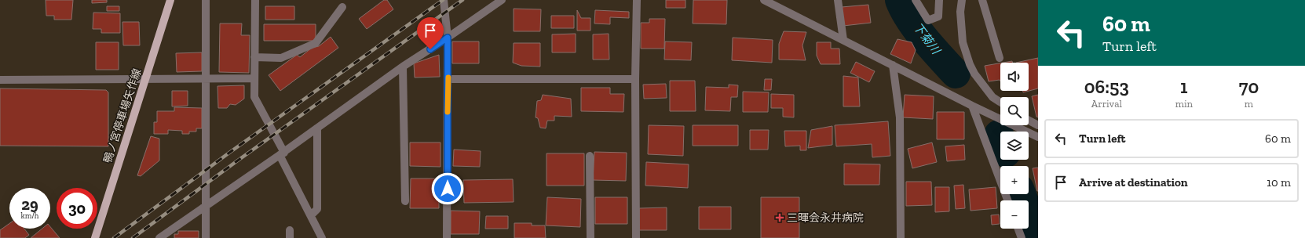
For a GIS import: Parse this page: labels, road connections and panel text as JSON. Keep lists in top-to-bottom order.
{
  "streets": {
    "main road": ["鴨ノ宮停車場矢作線"]
  },
  "water": ["下菊川"],
  "places": {
    "health": ["三暉会永井病院"]
  },
  "page": {
    "turn": ["60 m", "Turn left"],
    "map_buttons": ["+", "−"],
    "eta": [
      "06:53",
      "Arrival",
      "1",
      "min",
      "70",
      "m"
    ],
    "list": [
      {
        "name": "Turn left",
        "value": "60 m"
      },
      {
        "name": "Arrive at destination",
        "value": "10 m"
      }
    ],
    "speed": "29 km/h",
    "limit": "30"
  }
}
